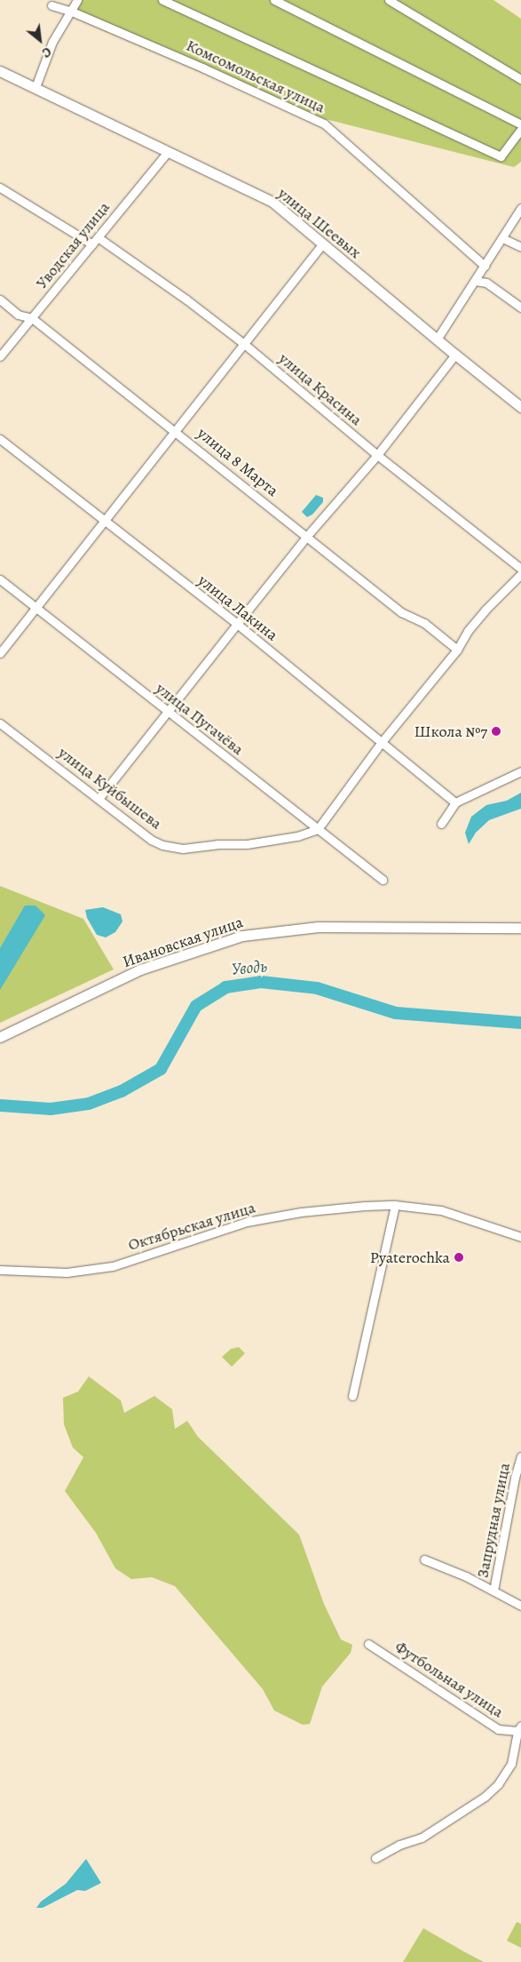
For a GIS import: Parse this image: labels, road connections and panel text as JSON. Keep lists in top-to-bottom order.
{
  "streets": {
    "main road": ["улица Шеевых", "Ивановская улица"],
    "street": [
      "Комсомольская улица",
      "Уводская улица",
      "улица Красина",
      "улица 8 Марта",
      "улица Лакина",
      "улица Пугачёва",
      "улица Куйбышева",
      "Октябрьская улица",
      "Запрудная улица",
      "Футбольная улица"
    ]
  },
  "crossings": [
    ["улица Шеевых", "Уводская улица"],
    ["Уводская улица", "улица Красина"],
    ["Уводская улица", "улица 8 Марта"],
    ["улица Пугачёва", "улица Куйбышева"]
  ],
  "water": ["Уводь"],
  "places": ["Школа №7", "Pyaterochka"],
  "north": "bottom right"
}
